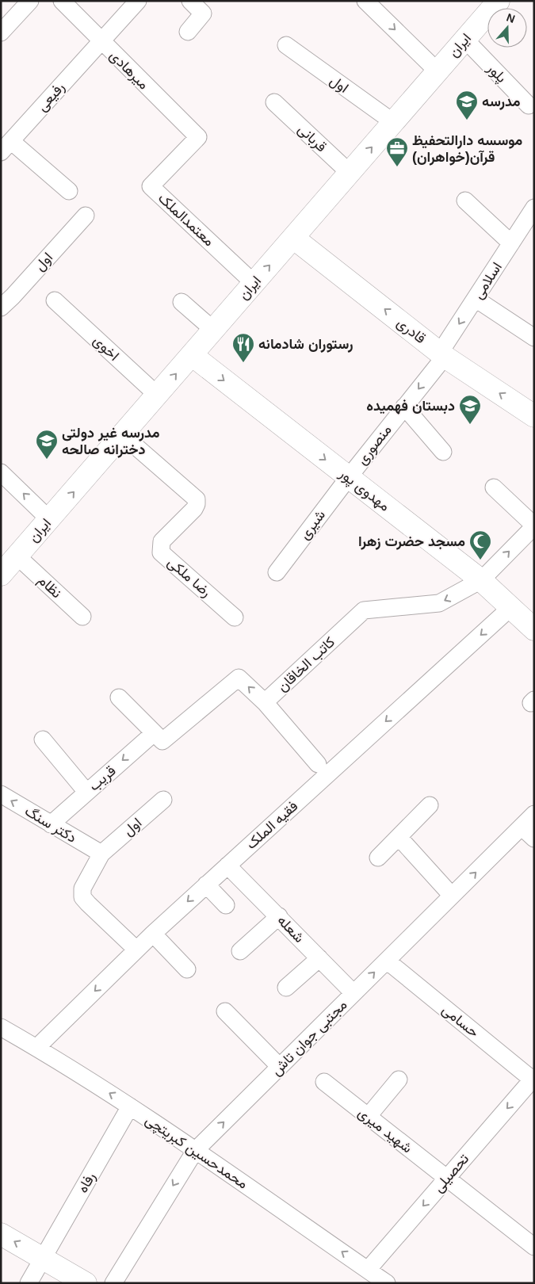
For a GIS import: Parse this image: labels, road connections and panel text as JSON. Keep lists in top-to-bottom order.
{
  "streets": {
    "street": [
      "ایران",
      "میرهادی",
      "پلور",
      "اول",
      "رفیعی",
      "قربانی",
      "معتمدالملک",
      "اسلامی",
      "قادرى",
      "اخوی",
      "منصوری",
      "مهدوی پور",
      "شیری",
      "رضا ملکی",
      "نظام",
      "کاتب الخاقان",
      "قریب",
      "دکتر سنگ",
      "فقیه الملک",
      "شعله",
      "حسامی",
      "مجتبی جوان تاش",
      "شهید میری",
      "محمدحسین کبریتچی",
      "تحصیلی",
      "رفاه"
    ]
  },
  "crossings": [
    ["ایران", "پلور"],
    ["ایران", "اول"],
    ["ایران", "قربانی"],
    ["ایران", "معتمدالملک"],
    ["ایران", "قادرى"],
    ["ایران", "اخوی"],
    ["ایران", "مهدوی پور"],
    ["ایران", "رضا ملکی"],
    ["ایران", "نظام"],
    ["میرهادی", "رفیعی"],
    ["میرهادی", "معتمدالملک"],
    ["اول", "دکتر سنگ"],
    ["اسلامی", "قادرى"],
    ["اسلامی", "منصوری"],
    ["قادرى", "منصوری"],
    ["منصوری", "مهدوی پور"],
    ["منصوری", "شیری"],
    ["مهدوی پور", "شیری"],
    ["مهدوی پور", "کاتب الخاقان"],
    ["مهدوی پور", "فقیه الملک"],
    ["کاتب الخاقان", "قریب"],
    ["قریب", "دکتر سنگ"],
    ["فقیه الملک", "شعله"],
    ["فقیه الملک", "محمدحسین کبریتچی"],
    ["شعله", "مجتبی جوان تاش"],
    ["حسامی", "مجتبی جوان تاش"],
    ["حسامی", "تحصیلی"],
    ["مجتبی جوان تاش", "محمدحسین کبریتچی"],
    ["شهید میری", "تحصیلی"],
    ["محمدحسین کبریتچی", "تحصیلی"],
    ["محمدحسین کبریتچی", "رفاه"]
  ],
  "one_way": [
    "ایران",
    "اسلامی",
    "منصوری",
    "مهدوی پور",
    "قریب",
    "فقیه الملک",
    "محمدحسین کبریتچی",
    "تحصیلی"
  ],
  "places": {
    "school or university": ["مدرسه", "دبستان فهمیده", "مدرسه غیر دولتی دخترانه صالحه"],
    "office": ["موسسه دارالتحفیظ قرآن(خواهران)"],
    "restaurant": ["رستوران شادمانه"],
    "mosque": ["مسجد حضرت زهرا"]
  },
  "north": "top"
}
